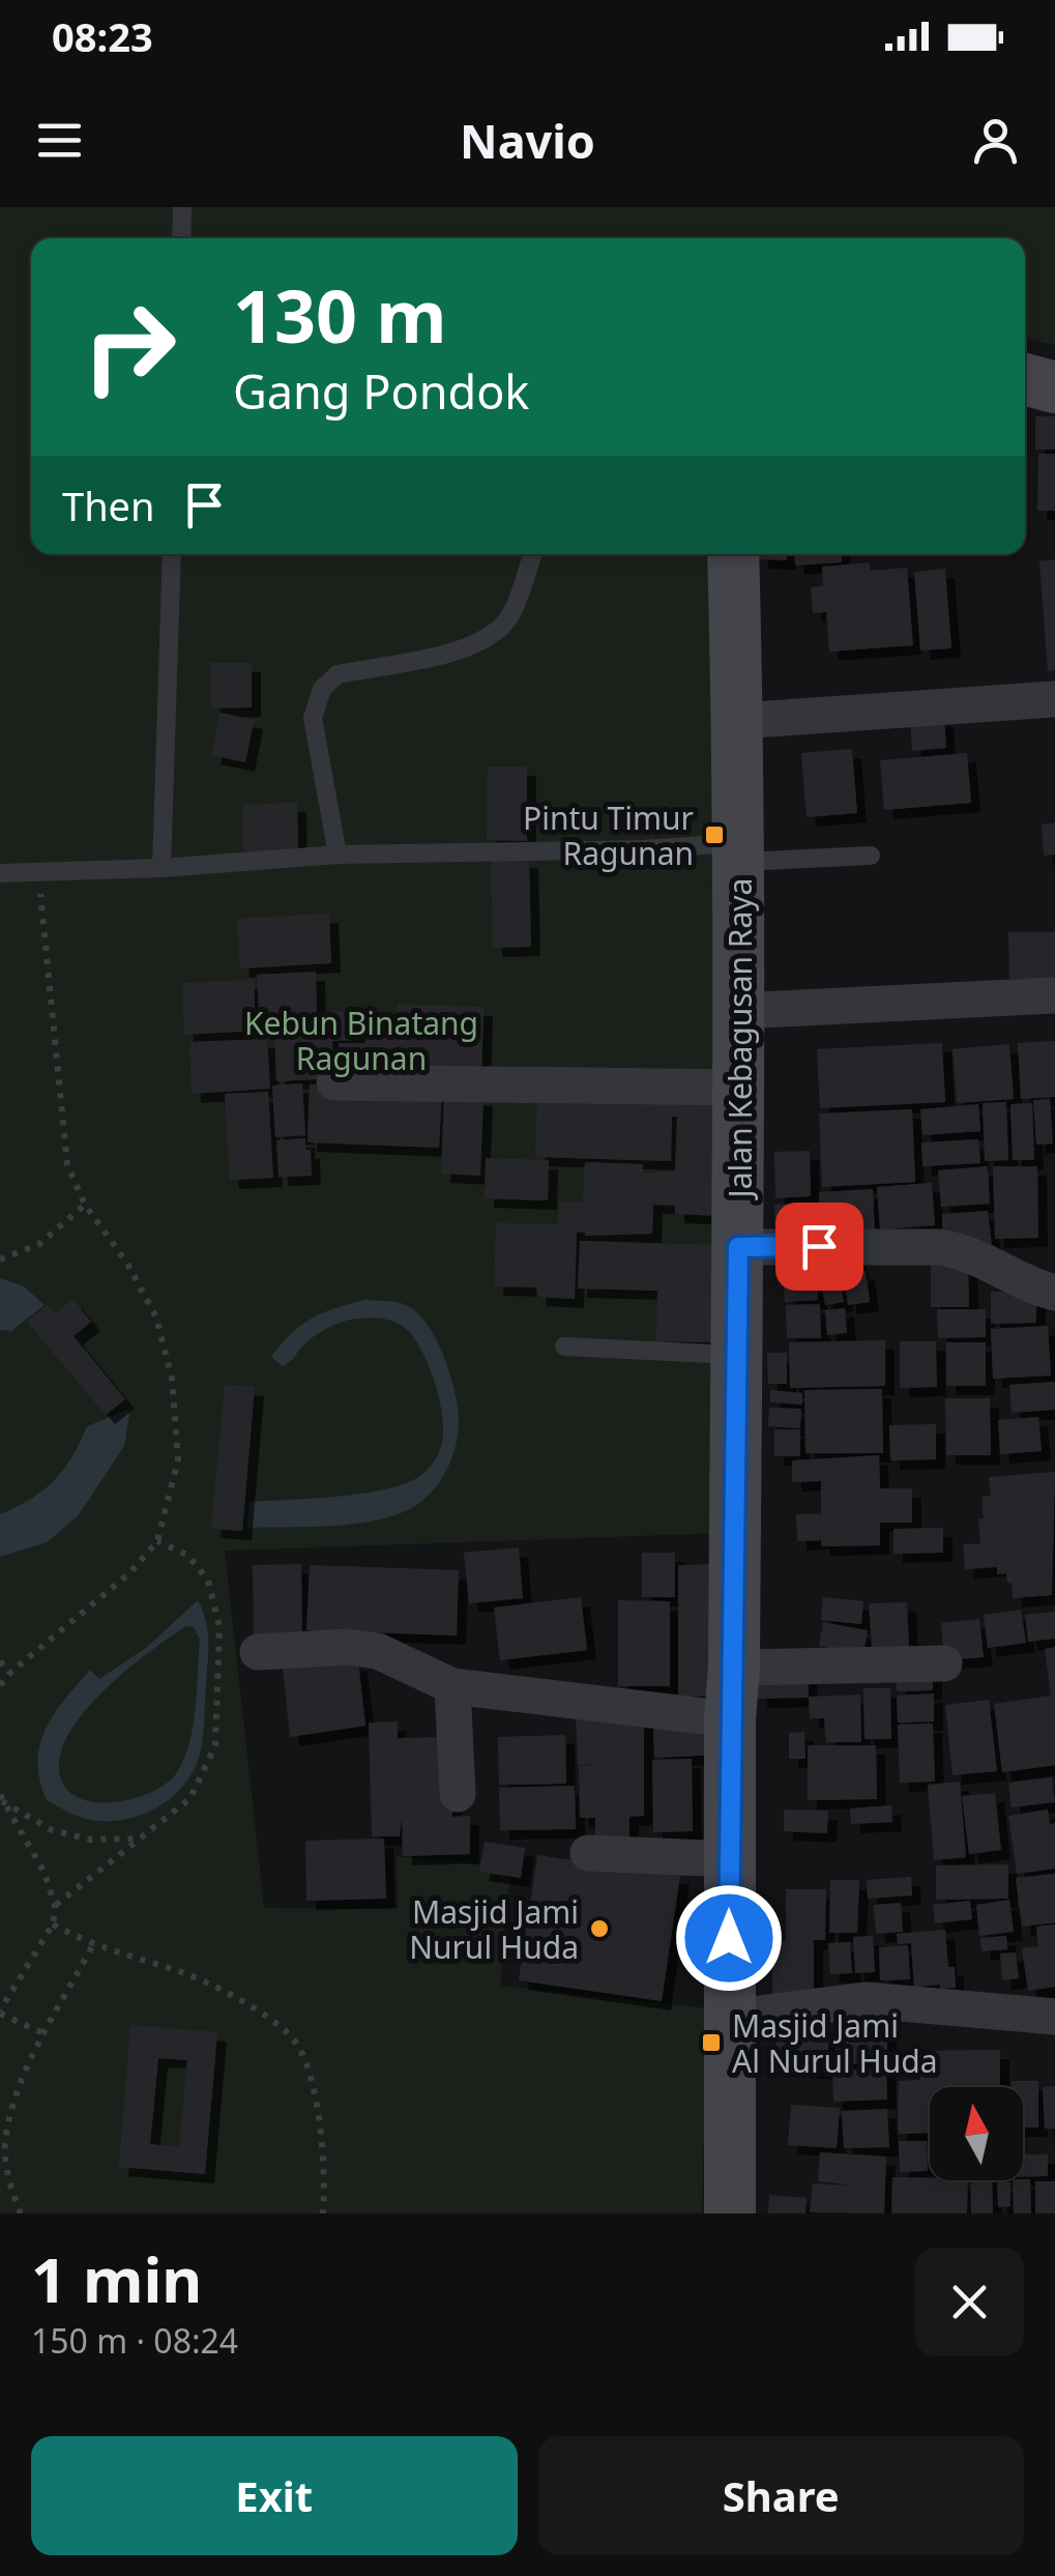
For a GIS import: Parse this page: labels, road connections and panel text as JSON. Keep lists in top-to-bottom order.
{
  "streets": {
    "main road": ["Jalan Kebagusan Raya"]
  },
  "parks": ["Kebun Binatang Ragunan"],
  "places": {
    "transit": ["Pintu Timur Ragunan", "Masjid Jami Al Nurul Huda"],
    "other": ["Masjid Jami Nurul Huda"]
  },
  "north": "top",
  "page": {
    "status": "08:23",
    "header": "Navio",
    "turn": ["130 m", "Gang Pondok"],
    "then": "Then",
    "heading": ["1 min", "150 m · 08:24"],
    "buttons": ["Exit", "Share"]
  }
}
